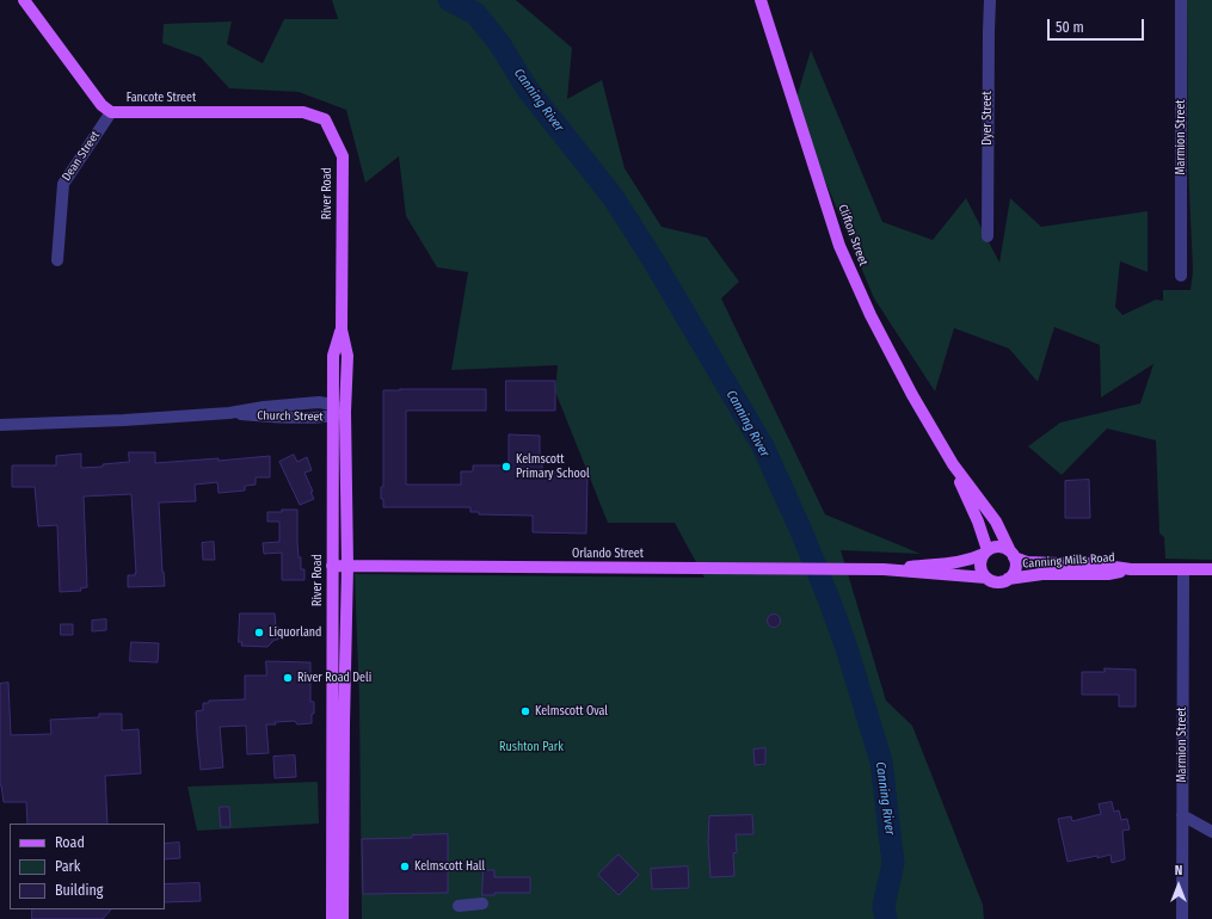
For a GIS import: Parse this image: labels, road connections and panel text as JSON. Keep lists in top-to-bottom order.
{
  "streets": {
    "main road": [
      "Fancote Street",
      "River Road",
      "Clifton Street",
      "Orlando Street",
      "Canning Mills Road"
    ],
    "street": [
      "Dyer Street",
      "Marmion Street",
      "Dean Street",
      "Church Street"
    ]
  },
  "crossings": [
    ["Fancote Street", "Dean Street"],
    ["Fancote Street", "River Road"],
    ["Marmion Street", "Canning Mills Road"],
    ["River Road", "Church Street"],
    ["River Road", "Orlando Street"],
    ["Clifton Street", "Orlando Street"],
    ["Clifton Street", "Canning Mills Road"],
    ["Orlando Street", "Canning Mills Road"]
  ],
  "water": ["Canning River"],
  "parks": ["Rushton Park"],
  "places": [
    "Kelmscott Primary School",
    "Liquorland",
    "River Road Deli",
    "Kelmscott Oval",
    "Kelmscott Hall"
  ],
  "legend": ["Road", "Park", "Building"],
  "scale_bar": "50 m",
  "north": "top"
}
